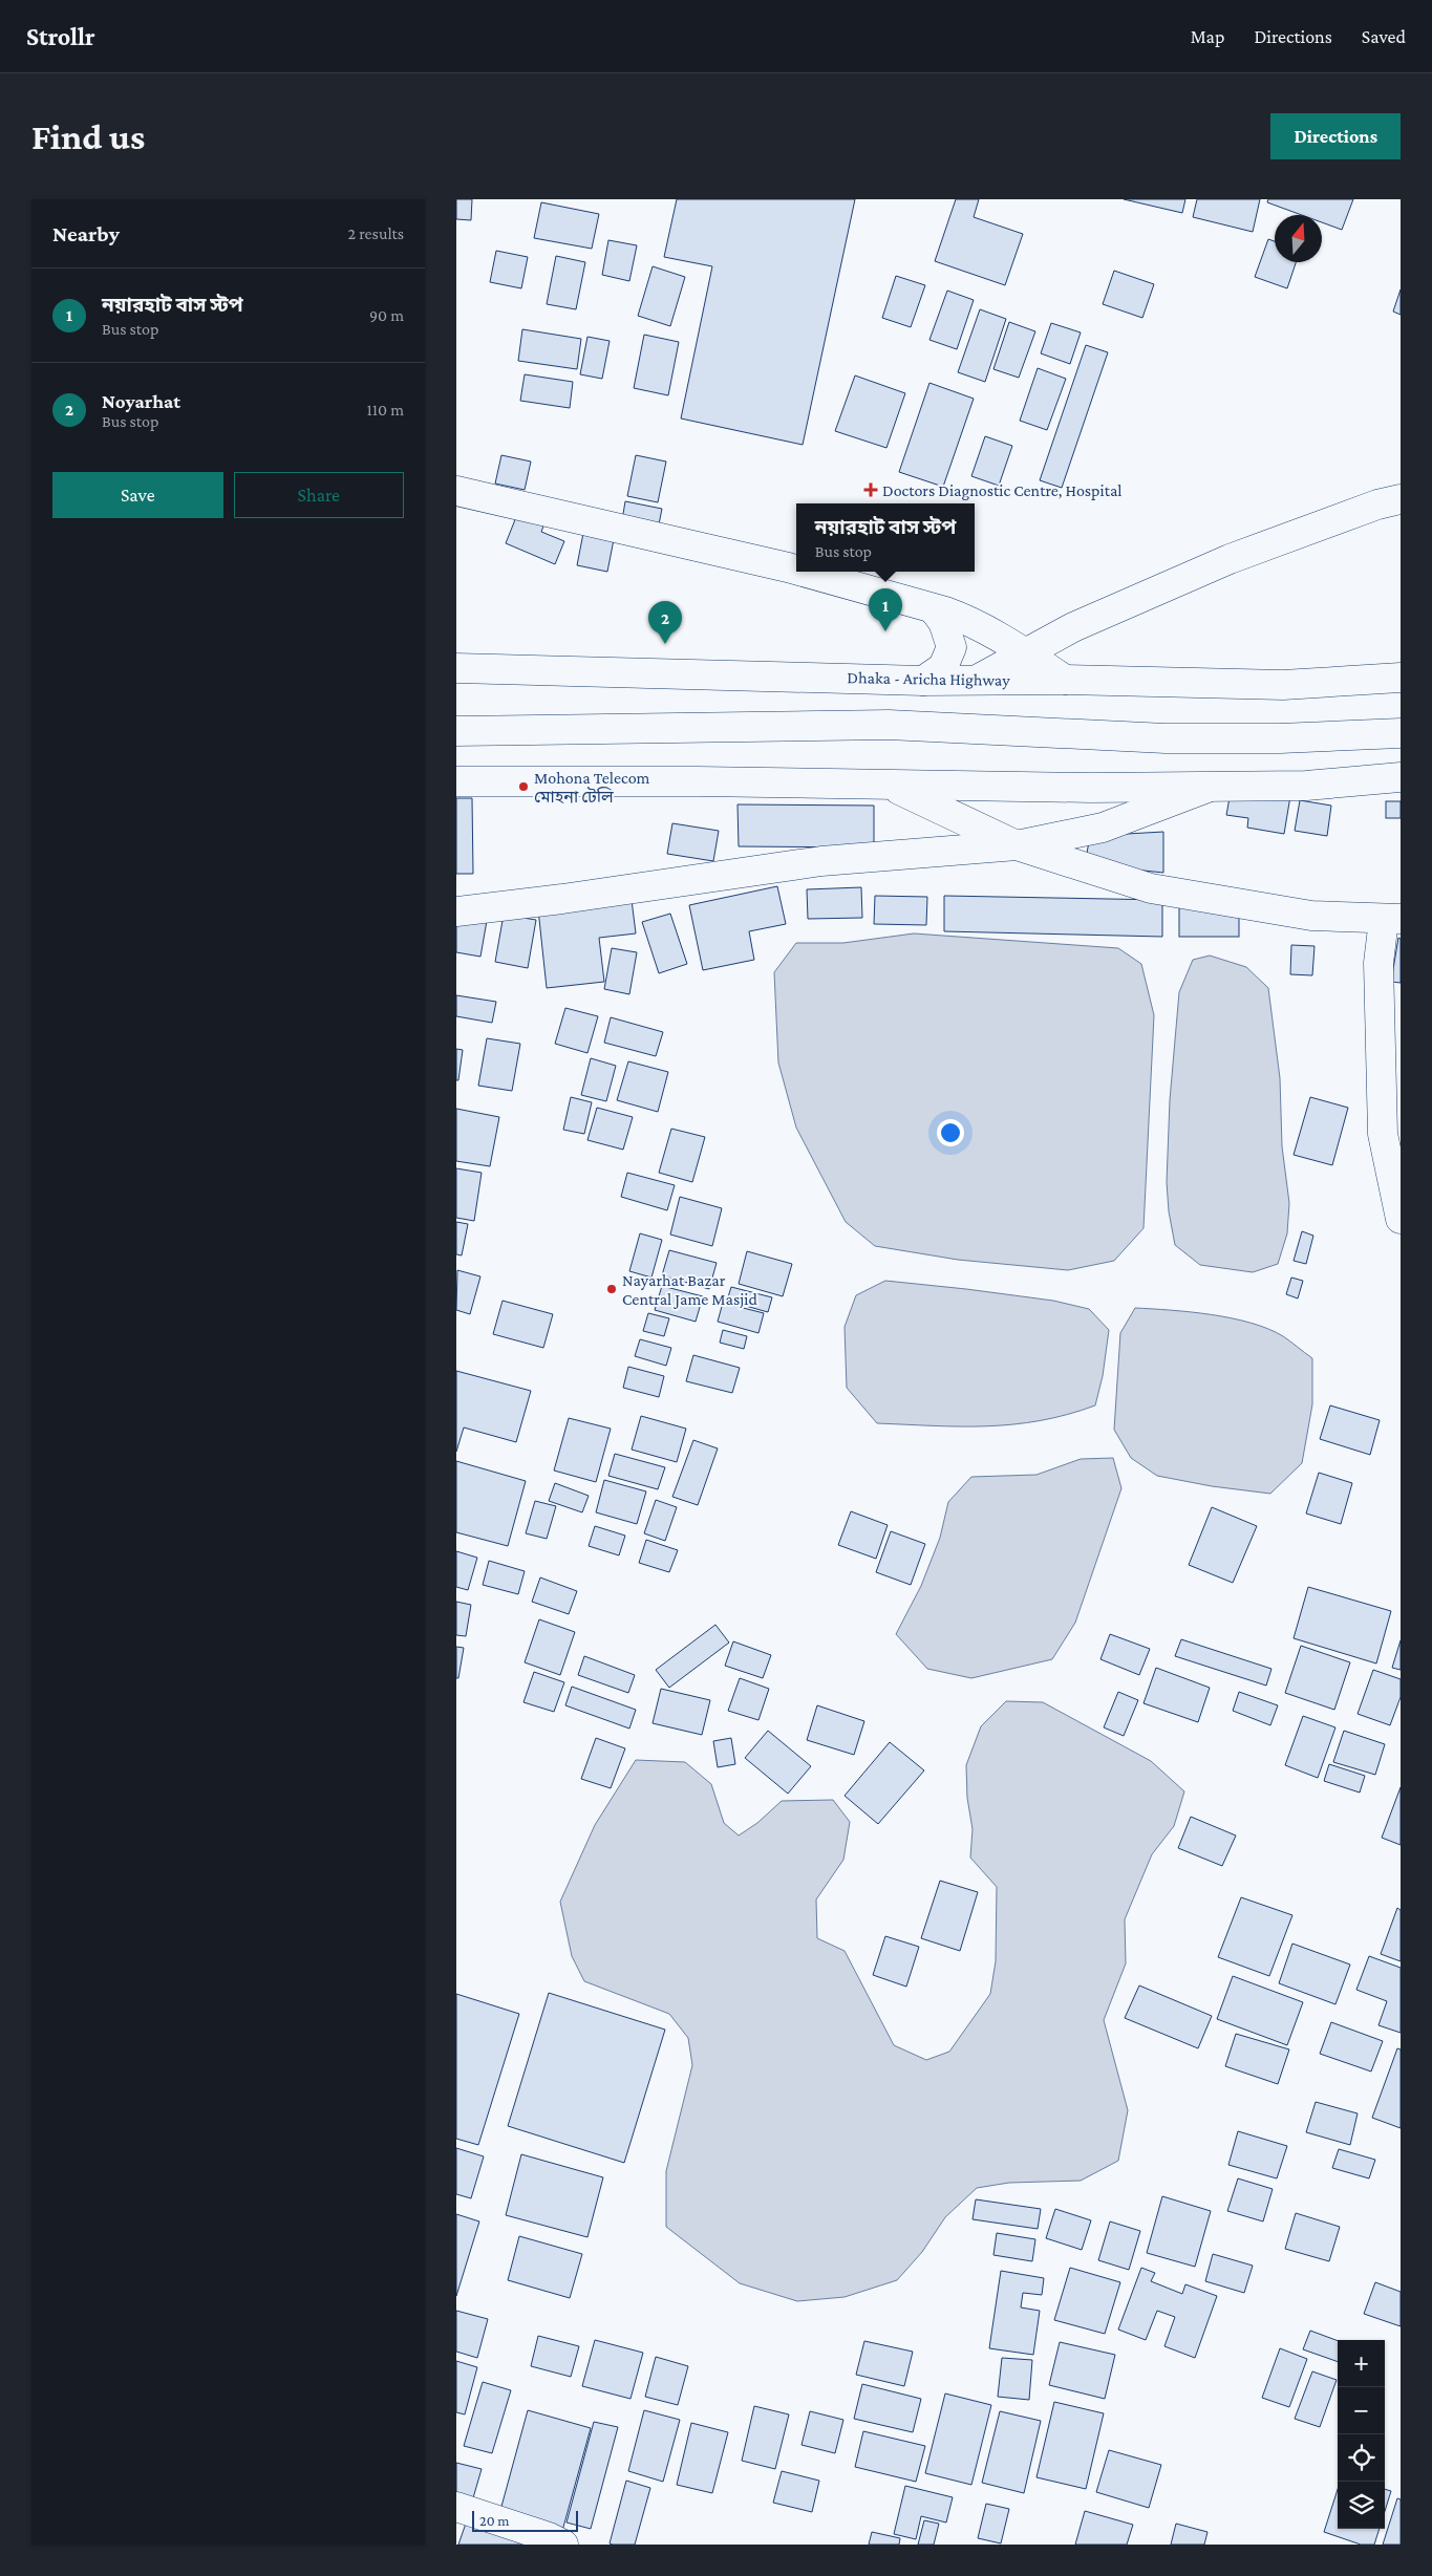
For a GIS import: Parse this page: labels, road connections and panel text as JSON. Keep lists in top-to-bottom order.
{
  "streets": {
    "main road": ["Dhaka - Aricha Highway"]
  },
  "places": {
    "health": ["Doctors Diagnostic Centre, Hospital"],
    "other": ["Mohona Telecom মোহনা টেলি", "Nayarhat Bazar Central Jame Masjid"]
  },
  "scale_bar": "20 m",
  "north": "top",
  "page": {
    "header": "Strollr",
    "nav": ["Map", "Directions", "Saved"],
    "buttons": [
      "Directions",
      ["Save", "Share"]
    ],
    "title": "Find us",
    "heading": ["Nearby", "2 results"],
    "list": [
      {
        "mark": "1",
        "name": "নয়ারহাট বাস স্টপ",
        "note": "Bus stop",
        "value": "90 m"
      },
      {
        "mark": "2",
        "name": "Noyarhat",
        "note": "Bus stop",
        "value": "110 m"
      }
    ],
    "popup": ["নয়ারহাট বাস স্টপ", "Bus stop"],
    "pins": ["1", "2"],
    "map_buttons": ["+", "−"],
    "scale": "20 m"
  }
}
